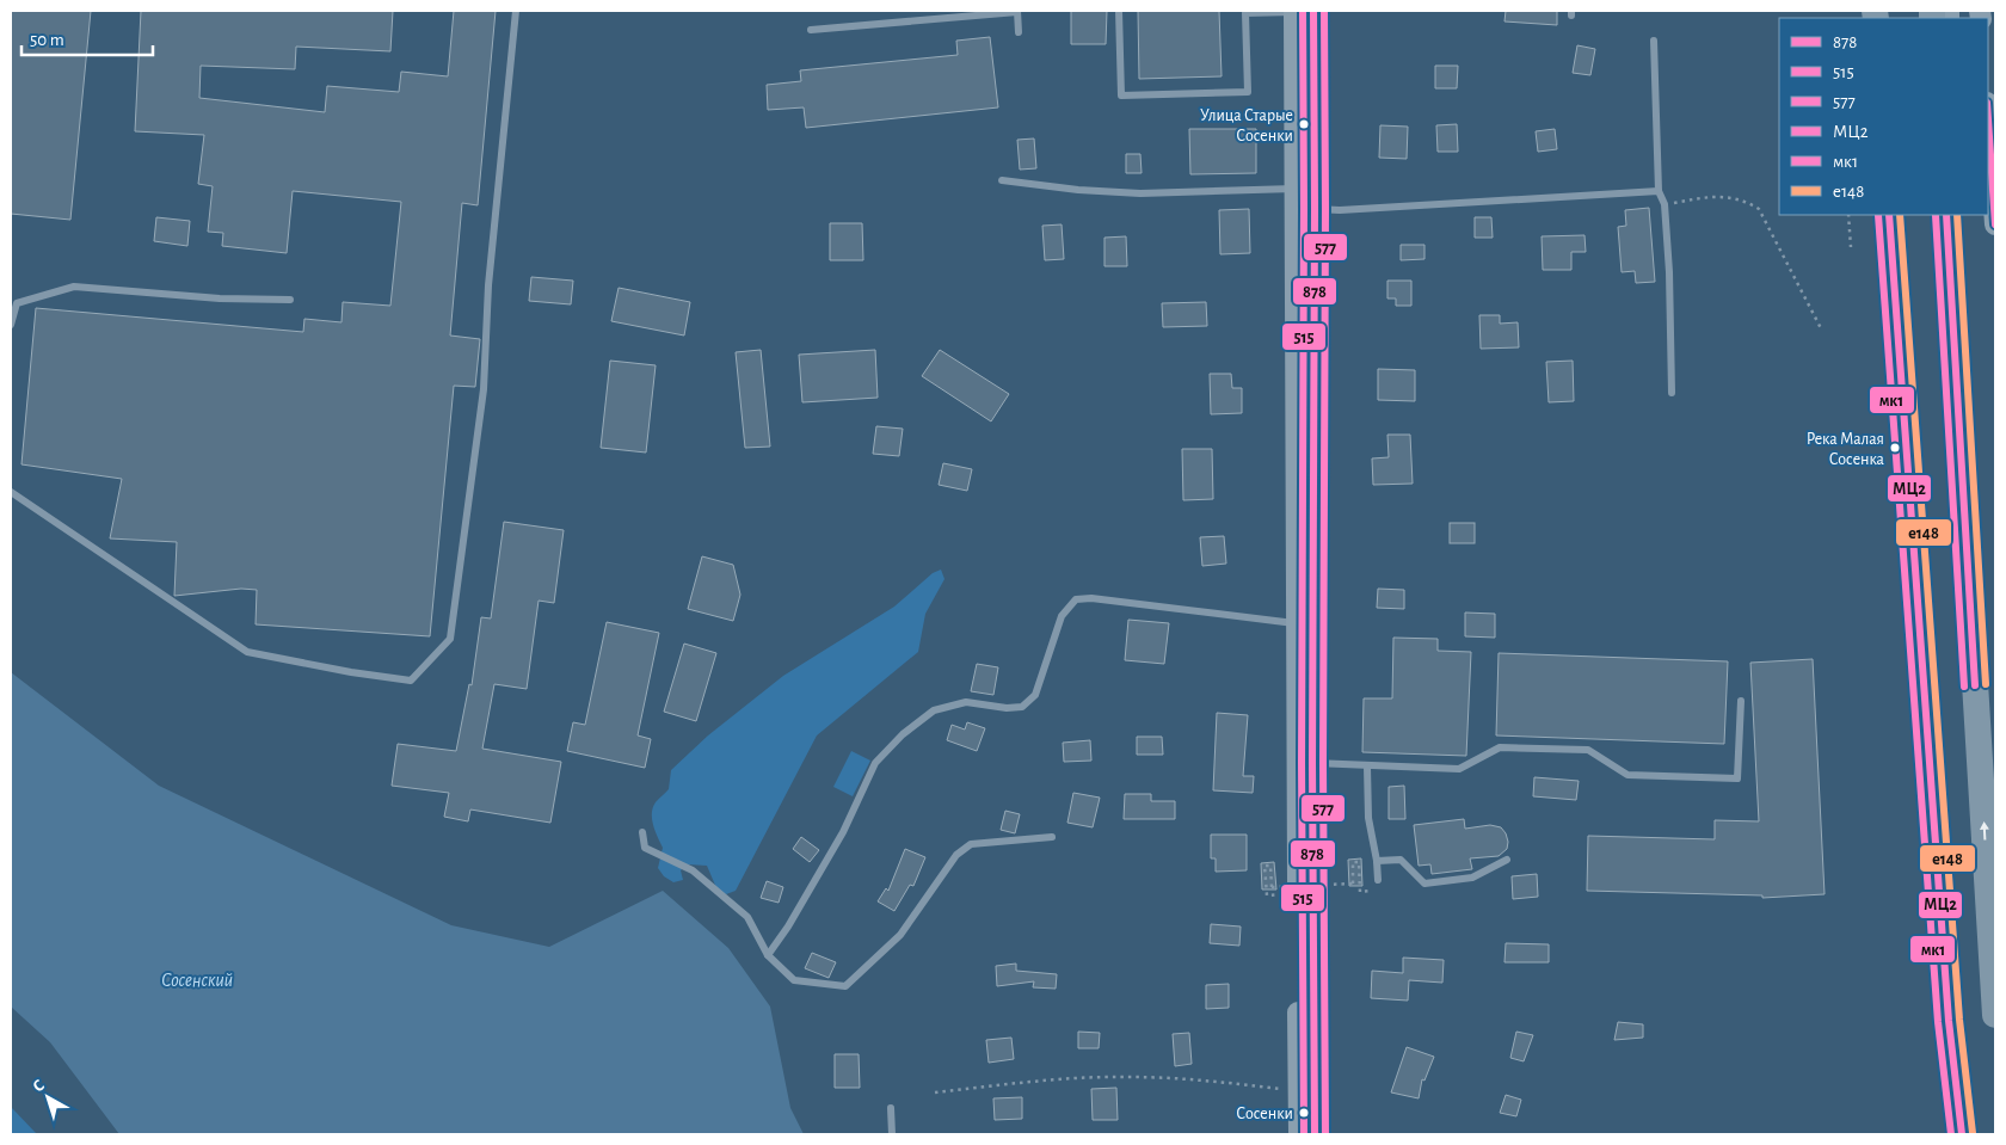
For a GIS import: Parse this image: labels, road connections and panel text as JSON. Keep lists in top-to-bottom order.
{
  "water": ["Сосенский"],
  "places": ["Улица Старые Сосенки", "Река Малая Сосенка", "Сосенки"],
  "lines": [
    "transit line 878",
    "transit line 515",
    "transit line 577",
    "transit line МЦ2",
    "transit line мк1",
    "transit line е148"
  ],
  "legend": [
    "878",
    "515",
    "577",
    "МЦ2",
    "мк1",
    "е148"
  ],
  "scale_bar": "50 m",
  "north": "top left"
}
